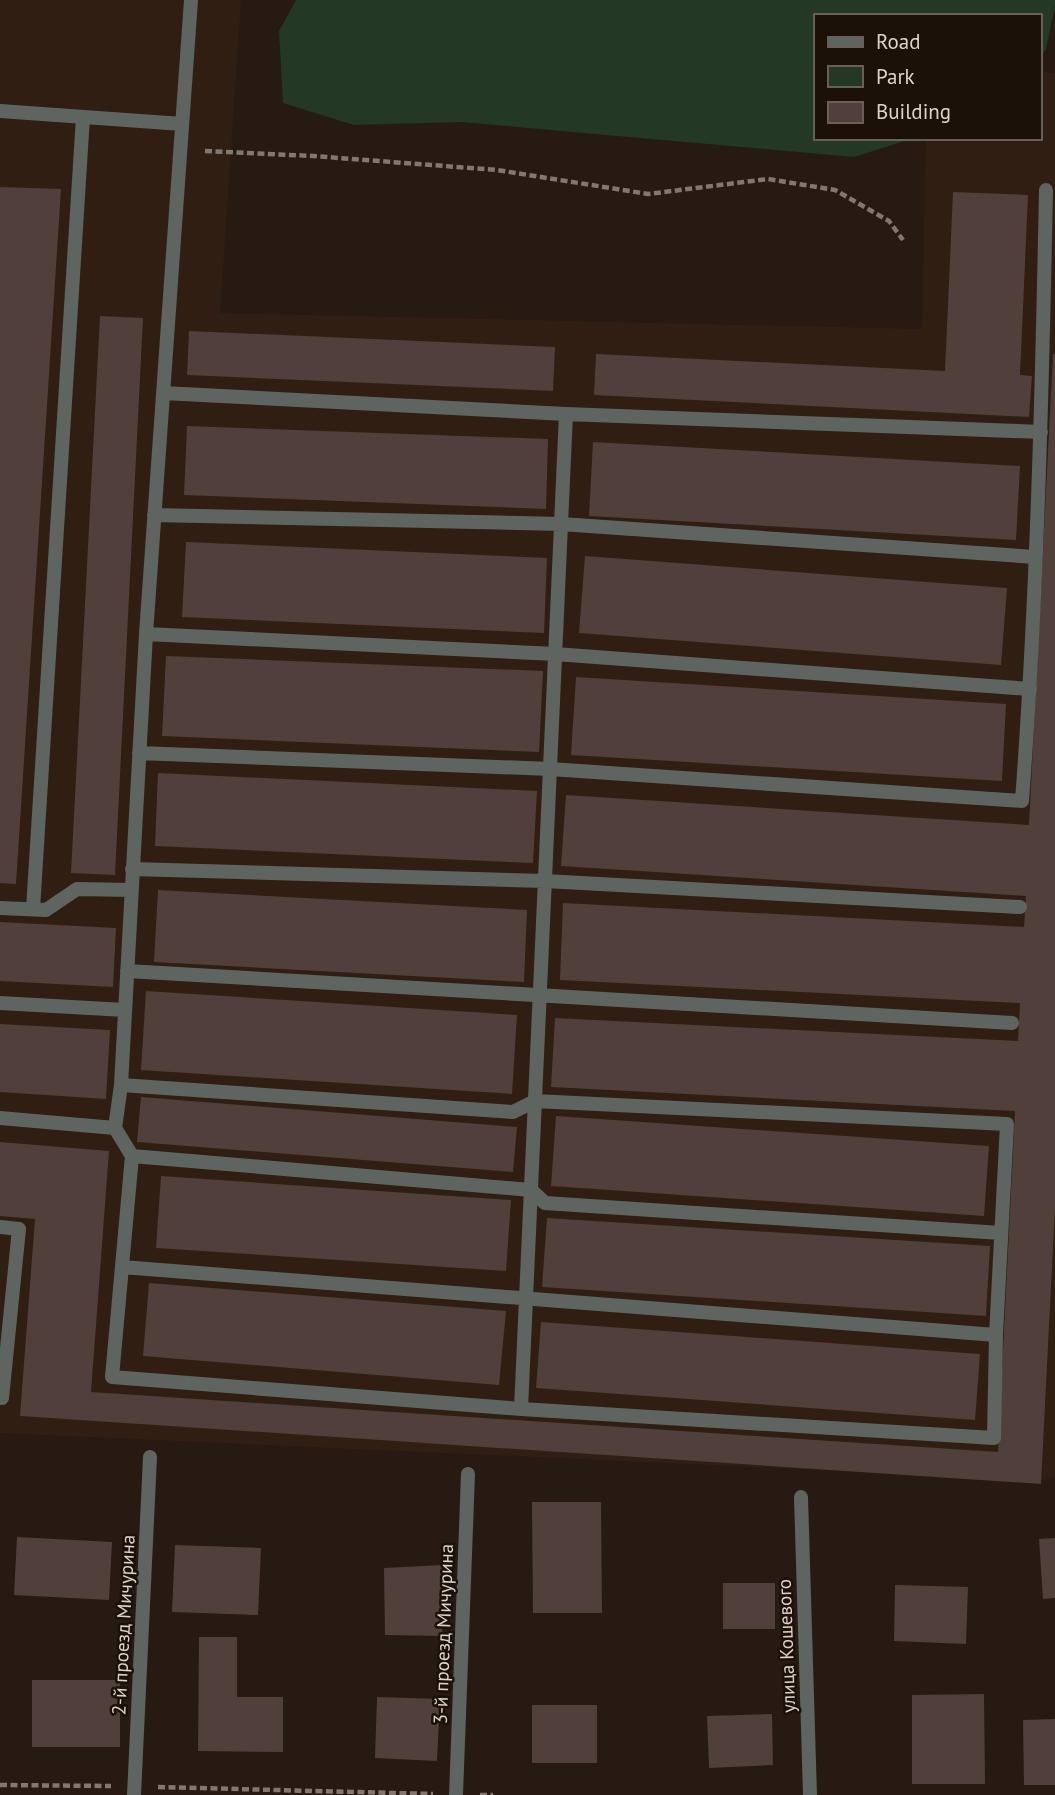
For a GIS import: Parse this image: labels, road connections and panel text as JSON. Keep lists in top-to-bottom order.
{
  "streets": {
    "street": ["2-й проезд Мичурина", "3-й проезд Мичурина", "улица Кошевого"]
  },
  "legend": ["Road", "Park", "Building"]
}
